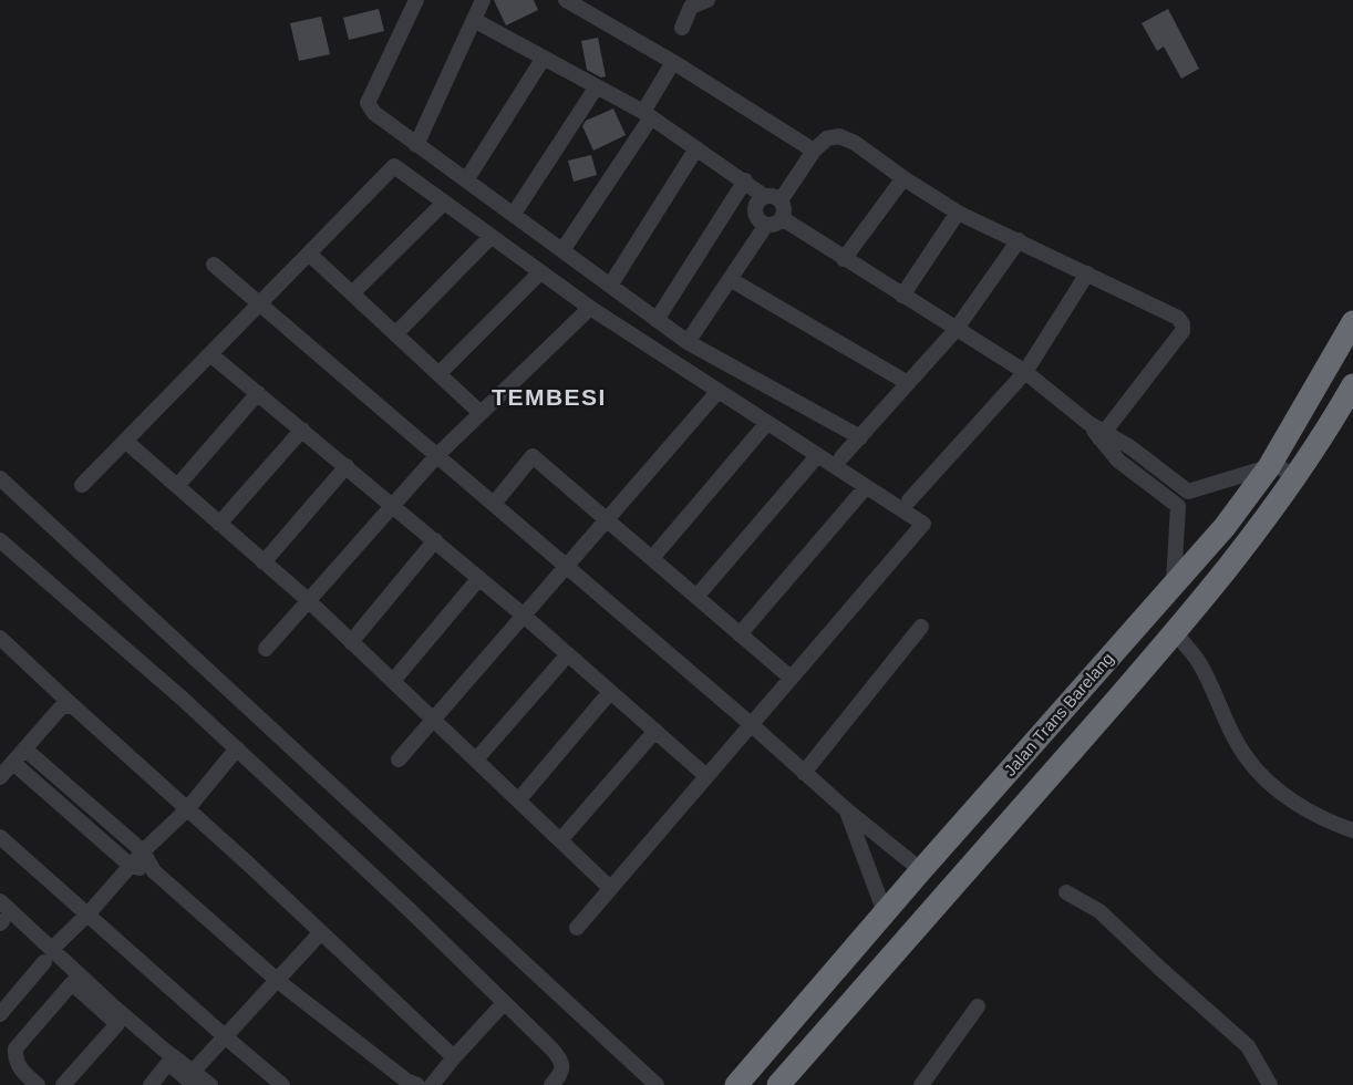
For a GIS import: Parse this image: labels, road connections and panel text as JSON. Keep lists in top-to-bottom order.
{
  "streets": {
    "highway": ["Jalan Trans Barelang"]
  },
  "districts": ["TEMBESI"]
}
